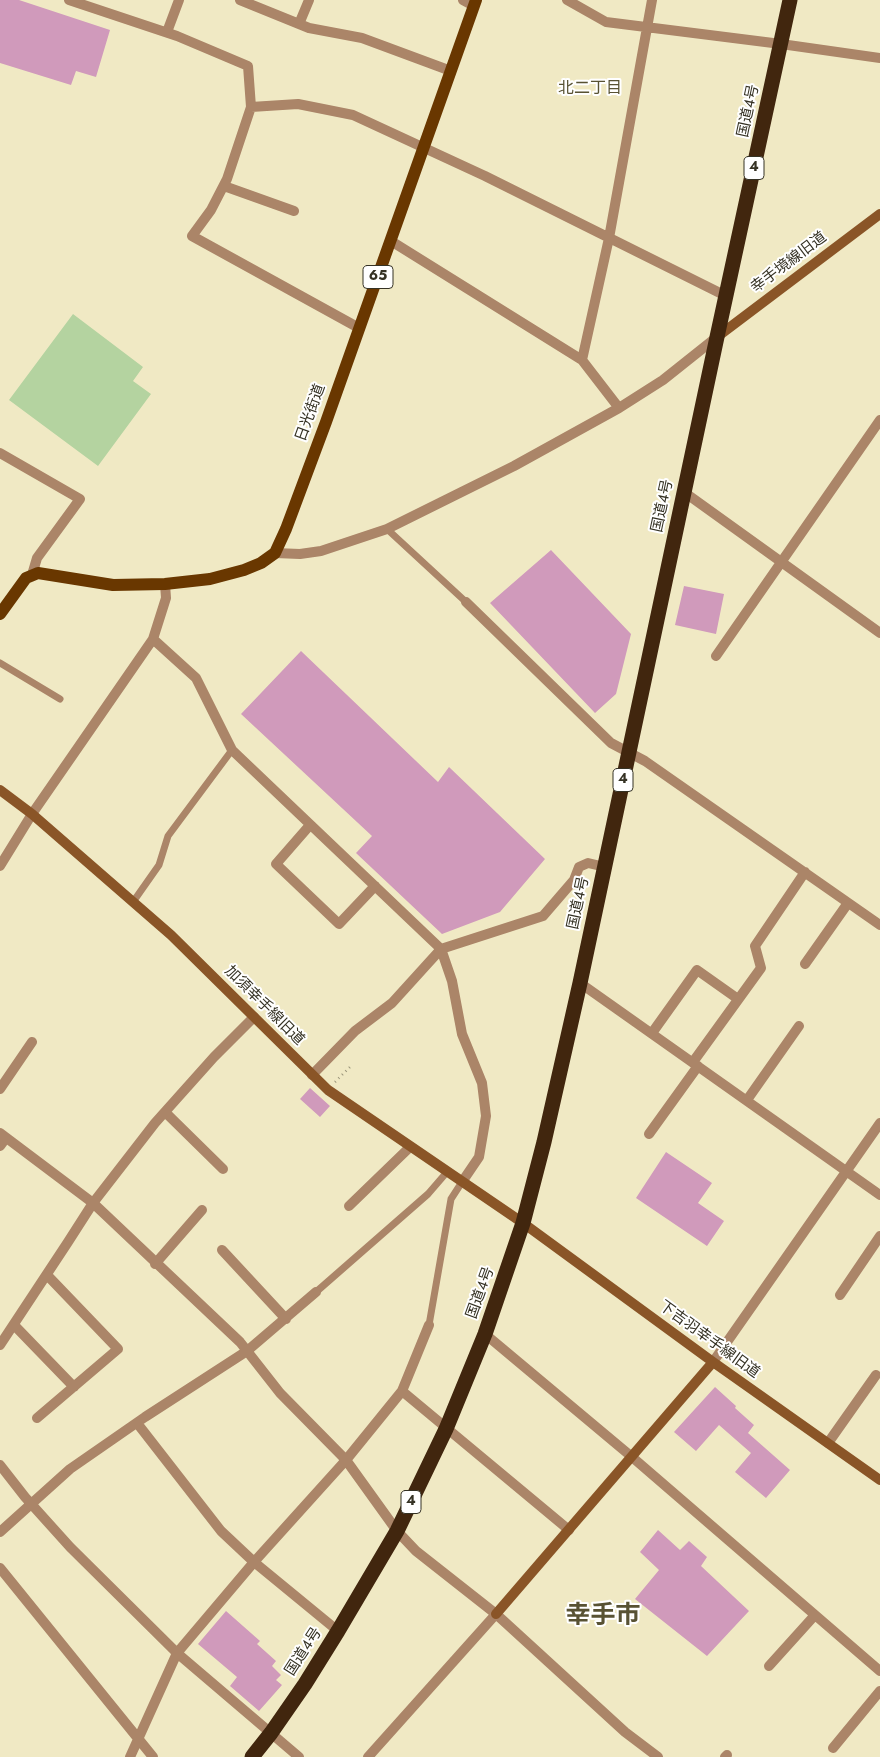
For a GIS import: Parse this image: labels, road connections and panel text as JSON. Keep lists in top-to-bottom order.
{
  "streets": {
    "highway": ["国道4号", "4"],
    "main road": ["65", "日光街道"],
    "street": ["幸手境線旧道", "加須幸手線旧道", "下吉羽幸手線旧道"]
  },
  "crossings": [
    ["国道4号", "幸手境線旧道"],
    ["国道4号", "加須幸手線旧道"],
    ["国道4号", "下吉羽幸手線旧道"],
    ["加須幸手線旧道", "下吉羽幸手線旧道"]
  ],
  "districts": ["北二丁目", "幸手市"]
}
